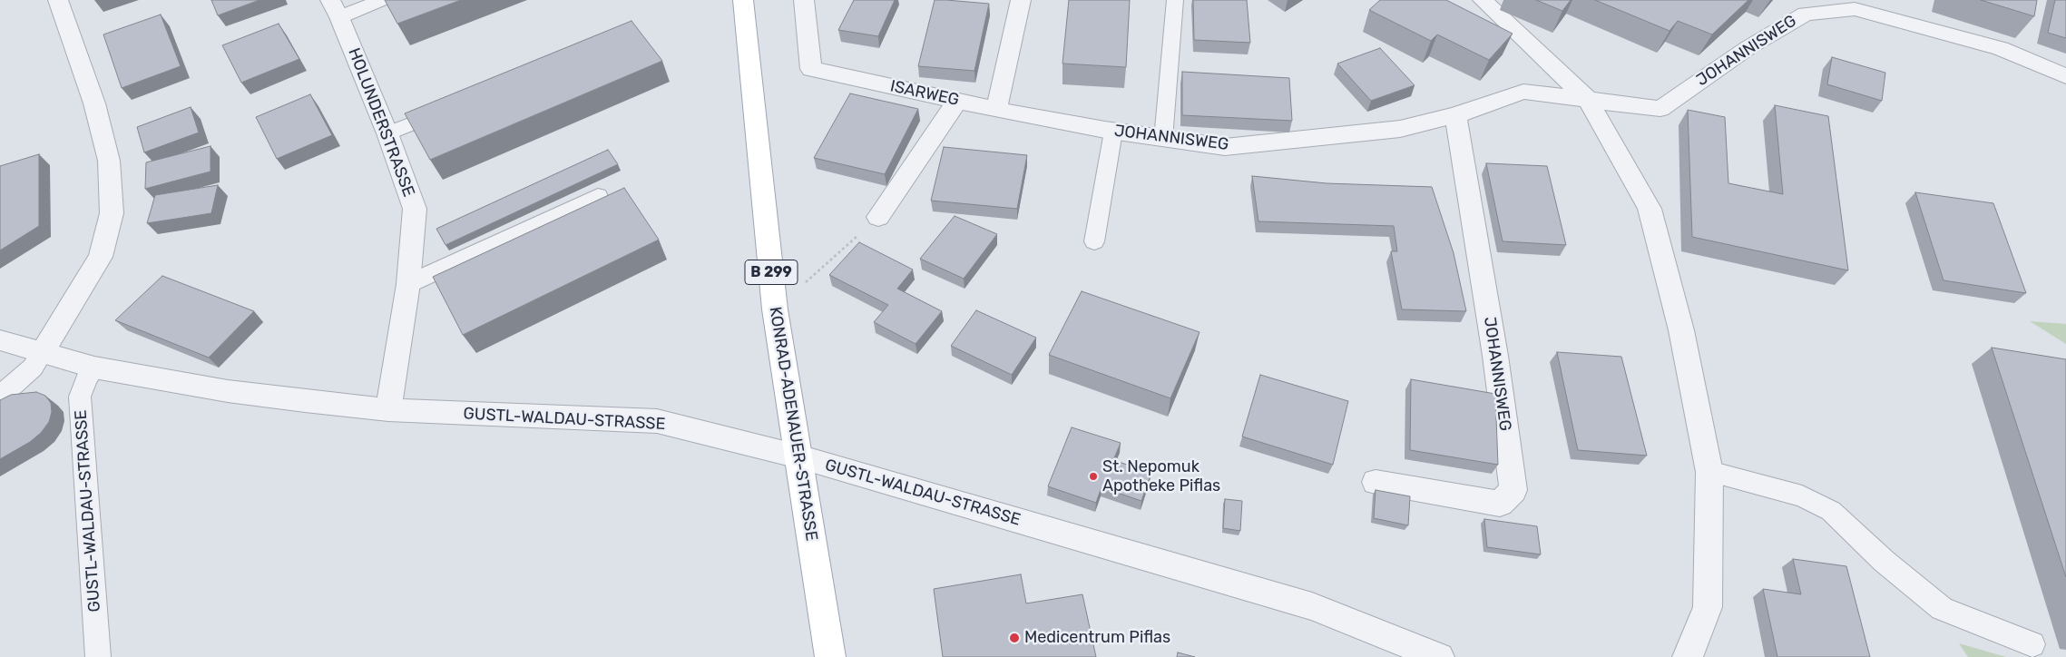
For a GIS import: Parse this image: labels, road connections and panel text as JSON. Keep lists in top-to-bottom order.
{
  "streets": {
    "main road": ["B 299", "KONRAD-ADENAUER-STRASSE"],
    "street": [
      "JOHANNISWEG",
      "ISARWEG",
      "HOLUNDERSTRASSE",
      "GUSTL-WALDAU-STRASSE"
    ]
  },
  "crossings": [
    ["JOHANNISWEG", "ISARWEG"],
    ["HOLUNDERSTRASSE", "GUSTL-WALDAU-STRASSE"],
    ["GUSTL-WALDAU-STRASSE", "KONRAD-ADENAUER-STRASSE"]
  ],
  "places": ["St. Nepomuk Apotheke Piflas", "Medicentrum Piflas"]
}
